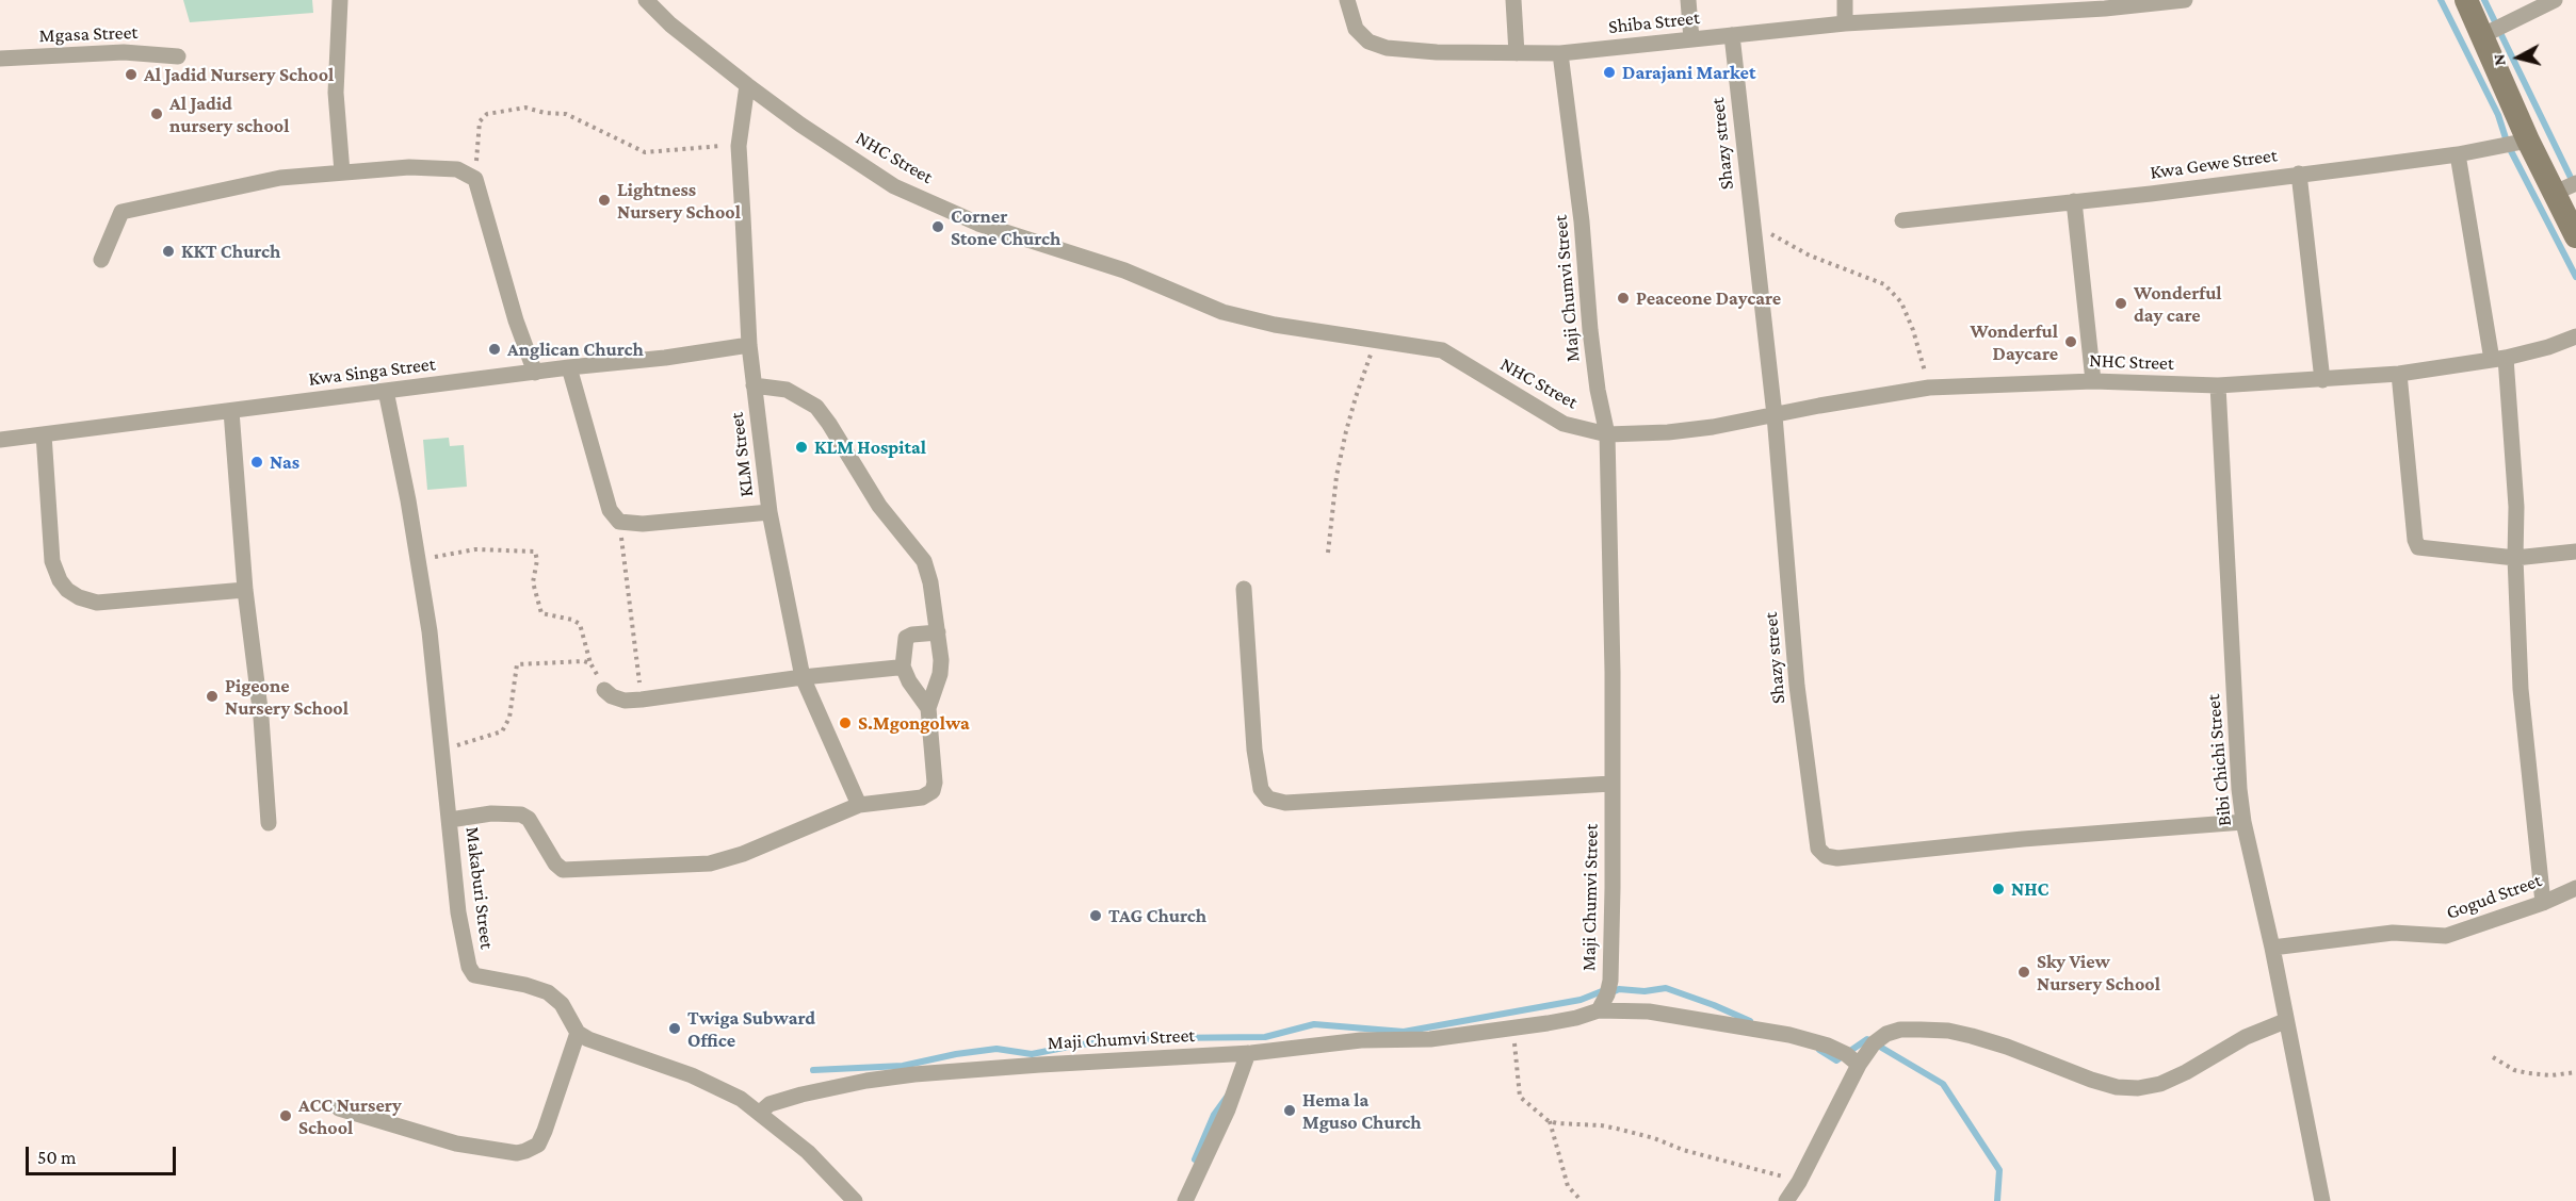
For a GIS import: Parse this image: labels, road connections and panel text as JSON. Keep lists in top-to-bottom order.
{
  "streets": {
    "street": [
      "Shiba Street",
      "Mgasa Street",
      "Shazy street",
      "NHC Street",
      "Kwa Gewe Street",
      "Maji Chumvi Street",
      "Kwa Singa Street",
      "KLM Street",
      "Bibi Chichi Street",
      "Makaburi Street",
      "Gogud Street"
    ]
  },
  "crossings": [
    ["Shiba Street", "Shazy street"],
    ["Shiba Street", "Maji Chumvi Street"],
    ["Shazy street", "NHC Street"],
    ["Shazy street", "Bibi Chichi Street"],
    ["NHC Street", "Maji Chumvi Street"],
    ["NHC Street", "KLM Street"],
    ["NHC Street", "Bibi Chichi Street"],
    ["Kwa Singa Street", "KLM Street"],
    ["Kwa Singa Street", "Makaburi Street"],
    ["Bibi Chichi Street", "Gogud Street"]
  ],
  "places": [
    "Darajani Market",
    "Al Jadid Nursery School",
    "Al Jadid nursery school",
    "Lightness Nursery School",
    "Corner Stone Church",
    "KKT Church",
    "Peaceone Daycare",
    "Wonderful day care",
    "Wonderful Daycare",
    "Anglican Church",
    "KLM Hospital",
    "Nas",
    "Pigeone Nursery School",
    "S.Mgongolwa",
    "NHC",
    "TAG Church",
    "Sky View Nursery School",
    "Twiga Subward Office",
    "Hema la Mguso Church",
    "ACC Nursery School"
  ],
  "scale_bar": "50 m",
  "north": "left"
}
